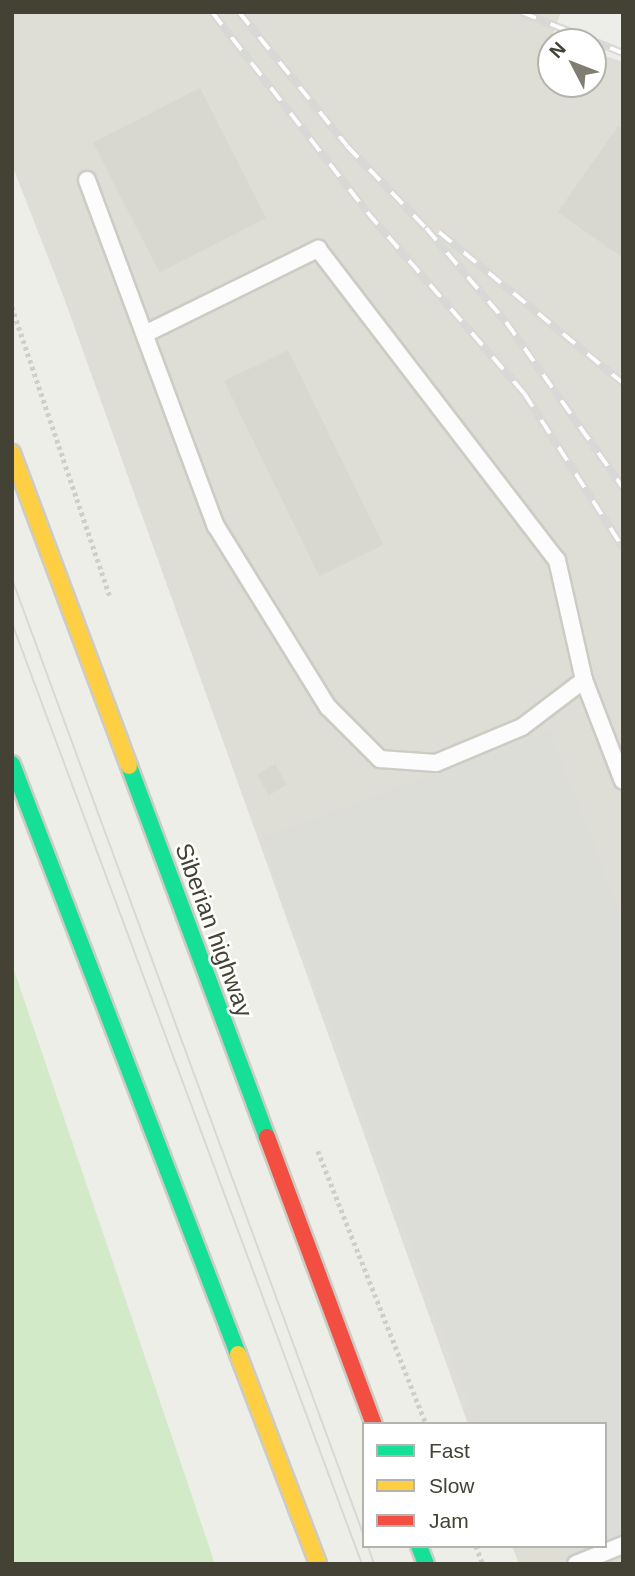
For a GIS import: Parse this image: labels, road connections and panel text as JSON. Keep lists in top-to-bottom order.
{
  "streets": {
    "main road": ["Siberian highway"]
  },
  "legend": ["Fast", "Slow", "Jam"],
  "north": "top left"
}
